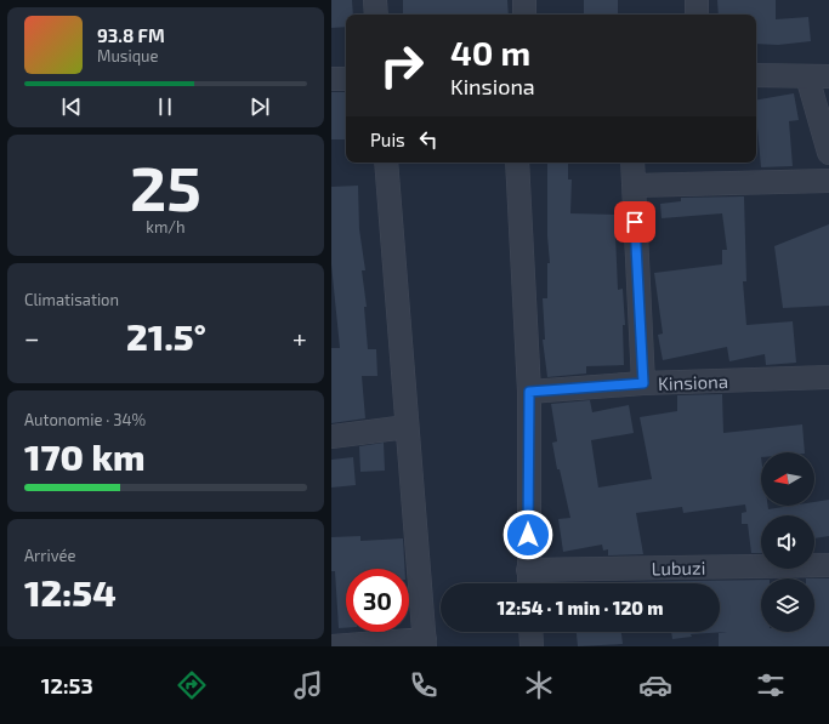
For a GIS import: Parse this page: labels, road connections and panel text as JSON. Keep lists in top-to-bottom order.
{
  "streets": {
    "street": ["Kinsiona", "Lubuzi"]
  },
  "north": "left",
  "page": {
    "turn": ["40 m", "Kinsiona"],
    "song": ["93.8 FM", "Musique"],
    "then": "Puis",
    "tile": [
      ["25", "km/h"],
      "Climatisation",
      ["Autonomie · 34%", "170 km"],
      ["Arrivée", "12:54"]
    ],
    "heat": ["−", "21.5°", "+"],
    "limit": "30",
    "trip": "12:54 · 1 min · 120 m",
    "tabs": "12:53"
  }
}
